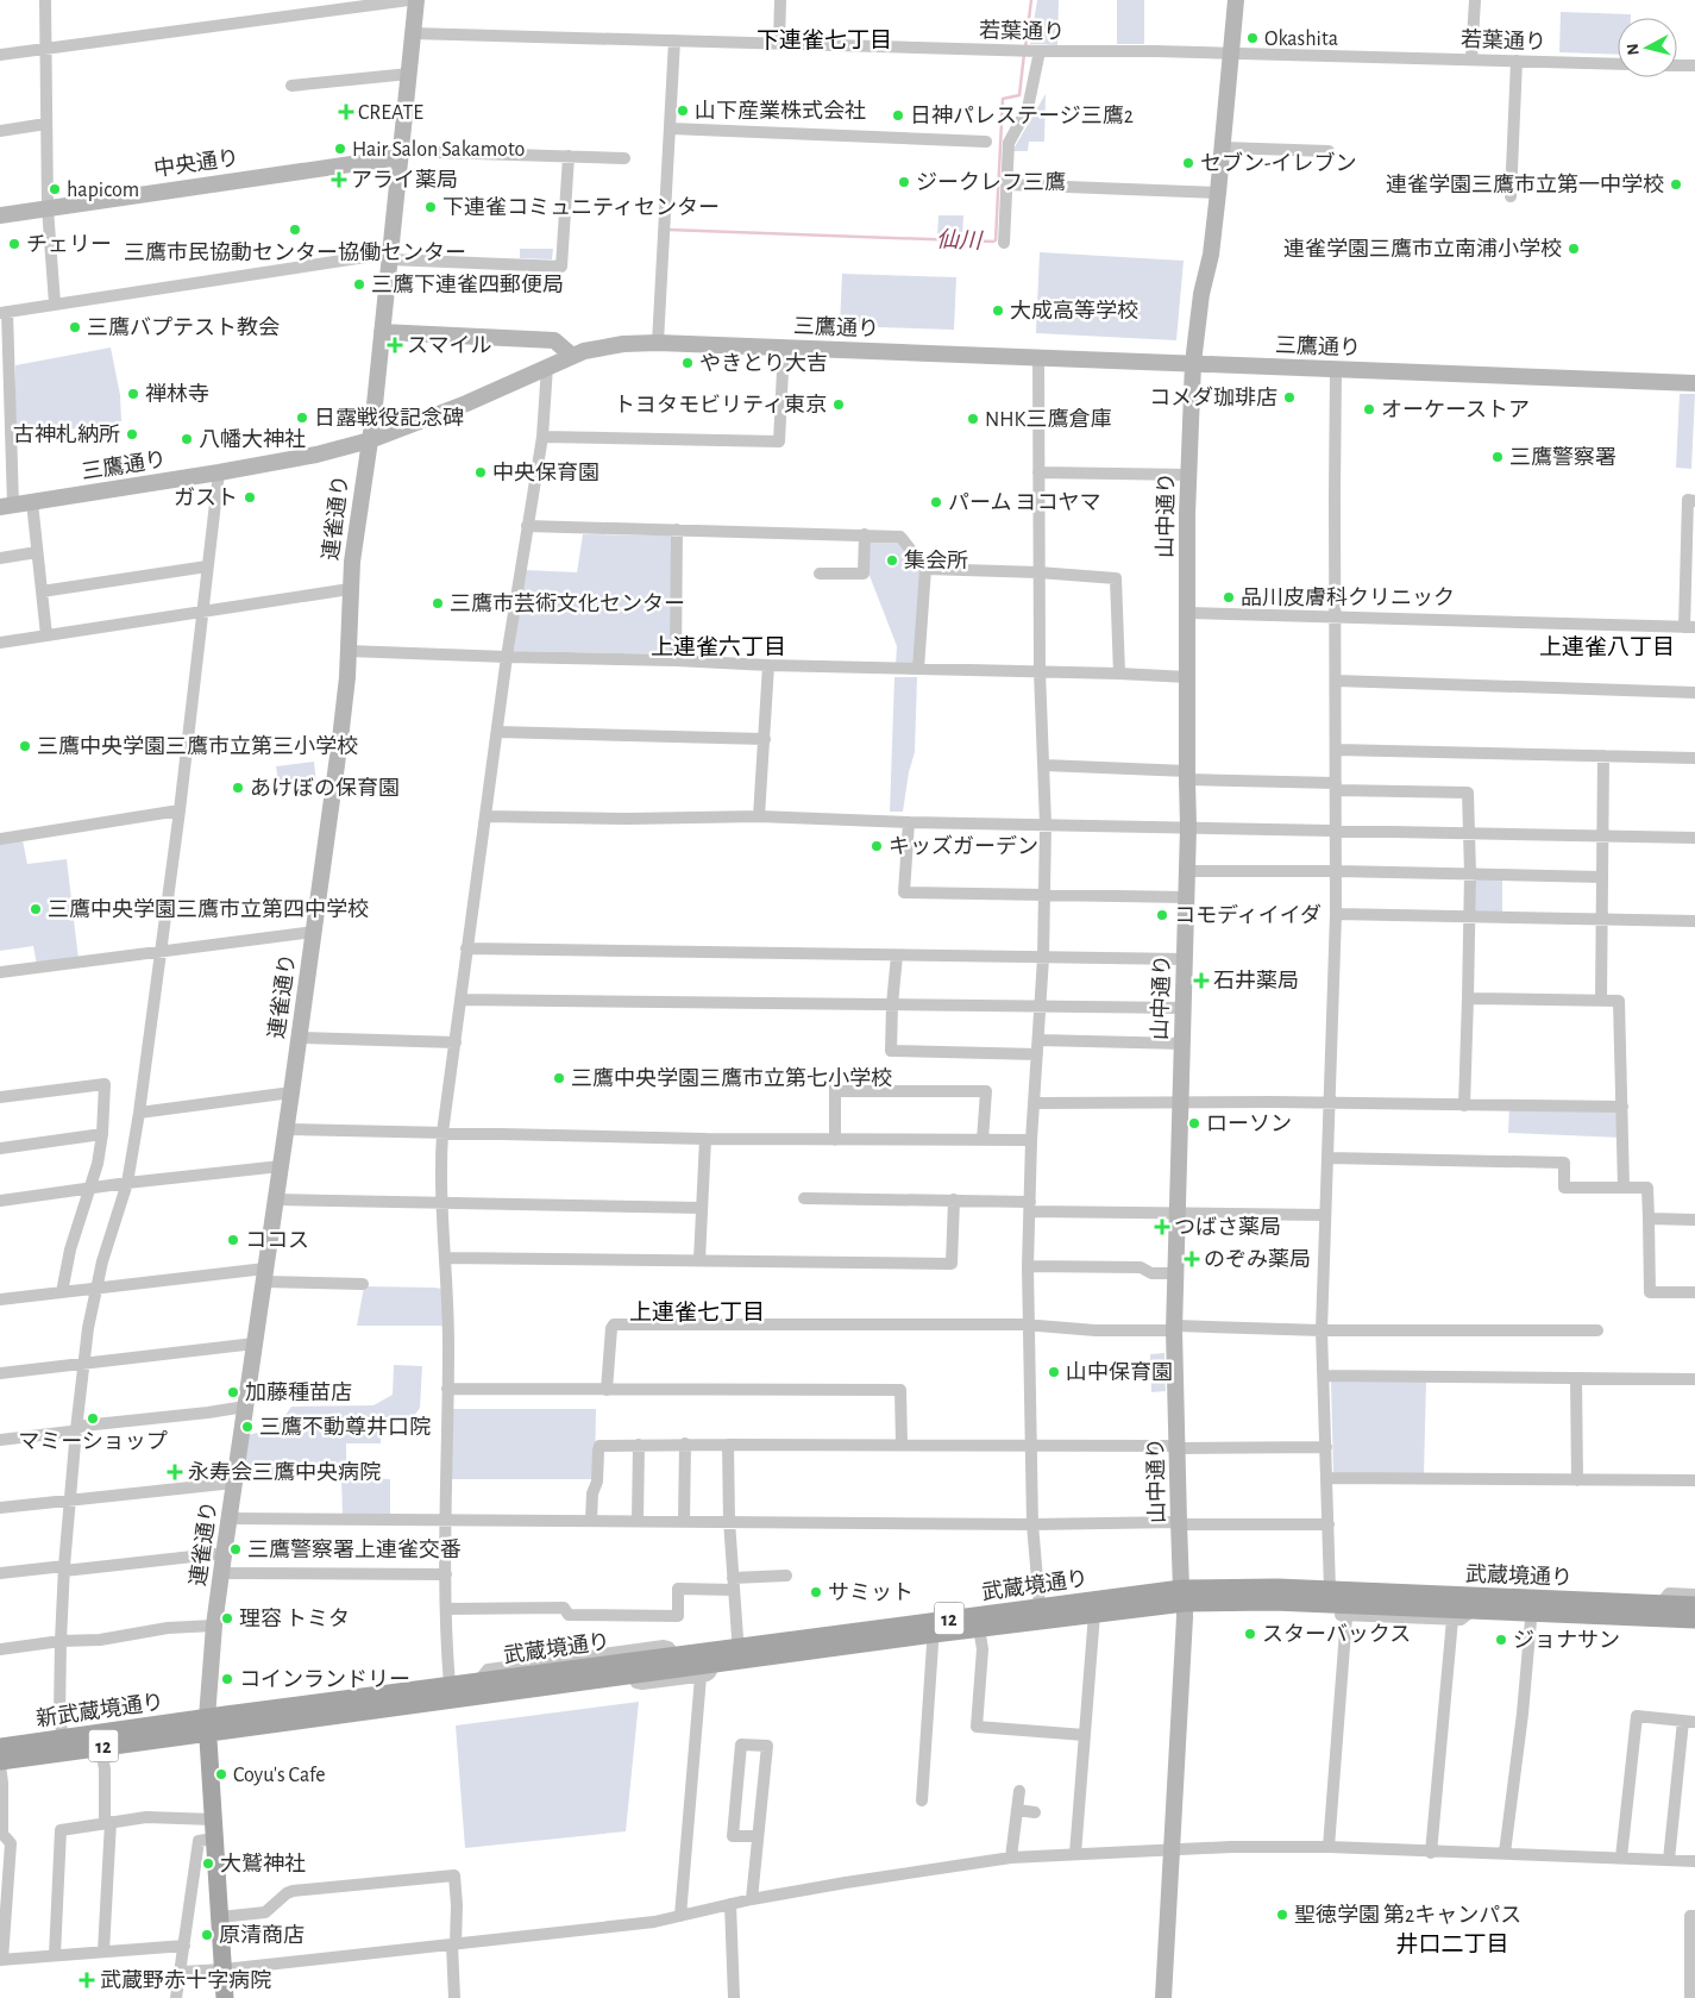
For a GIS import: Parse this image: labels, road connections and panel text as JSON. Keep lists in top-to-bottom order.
{
  "streets": {
    "main road": [
      "中央通り",
      "三鷹通り",
      "山中通り",
      "連雀通り",
      "武蔵境通り",
      "12",
      "新武蔵境通り"
    ],
    "street": ["若葉通り"]
  },
  "crossings": [
    ["若葉通り", "山中通り"],
    ["若葉通り", "連雀通り"],
    ["中央通り", "連雀通り"],
    ["三鷹通り", "山中通り"],
    ["三鷹通り", "連雀通り"],
    ["山中通り", "武蔵境通り"],
    ["連雀通り", "武蔵境通り"],
    ["連雀通り", "新武蔵境通り"],
    ["武蔵境通り", "新武蔵境通り"]
  ],
  "districts": [
    "下連雀七丁目",
    "上連雀六丁目",
    "上連雀八丁目",
    "上連雀七丁目",
    "井口二丁目"
  ],
  "water": ["仙川"],
  "places": {
    "other": [
      "Okashita",
      "山下産業株式会社",
      "日神パレステージ三鷹2",
      "Hair Salon Sakamoto",
      "セブン-イレブン",
      "ジークレフ三鷹",
      "連雀学園三鷹市立第一中学校",
      "hapicom",
      "下連雀コミュニティセンター",
      "三鷹市民協動センター協働センター",
      "チェリー",
      "連雀学園三鷹市立南浦小学校",
      "三鷹下連雀四郵便局",
      "大成高等学校",
      "三鷹バプテスト教会",
      "やきとり大吉",
      "禅林寺",
      "コメダ珈琲店",
      "トヨタモビリティ東京",
      "オーケーストア",
      "日露戦役記念碑",
      "NHK三鷹倉庫",
      "古神札納所",
      "八幡大神社",
      "三鷹警察署",
      "中央保育園",
      "ガスト",
      "パーム ヨコヤマ",
      "集会所",
      "品川皮膚科クリニック",
      "三鷹市芸術文化センター",
      "三鷹中央学園三鷹市立第三小学校",
      "あけぼの保育園",
      "キッズガーデン",
      "三鷹中央学園三鷹市立第四中学校",
      "コモディイイダ",
      "三鷹中央学園三鷹市立第七小学校",
      "ローソン",
      "ココス",
      "山中保育園",
      "加藤種苗店",
      "マミーショップ",
      "三鷹不動尊井口院",
      "三鷹警察署上連雀交番",
      "サミット",
      "理容 トミタ",
      "スターバックス",
      "ジョナサン",
      "コインランドリー",
      "Coyu's Cafe",
      "大鷲神社",
      "聖徳学園 第2キャンパス",
      "原清商店"
    ],
    "health": [
      "CREATE",
      "アライ薬局",
      "スマイル",
      "石井薬局",
      "つばさ薬局",
      "のぞみ薬局",
      "永寿会三鷹中央病院",
      "武蔵野赤十字病院"
    ]
  },
  "north": "left"
}
